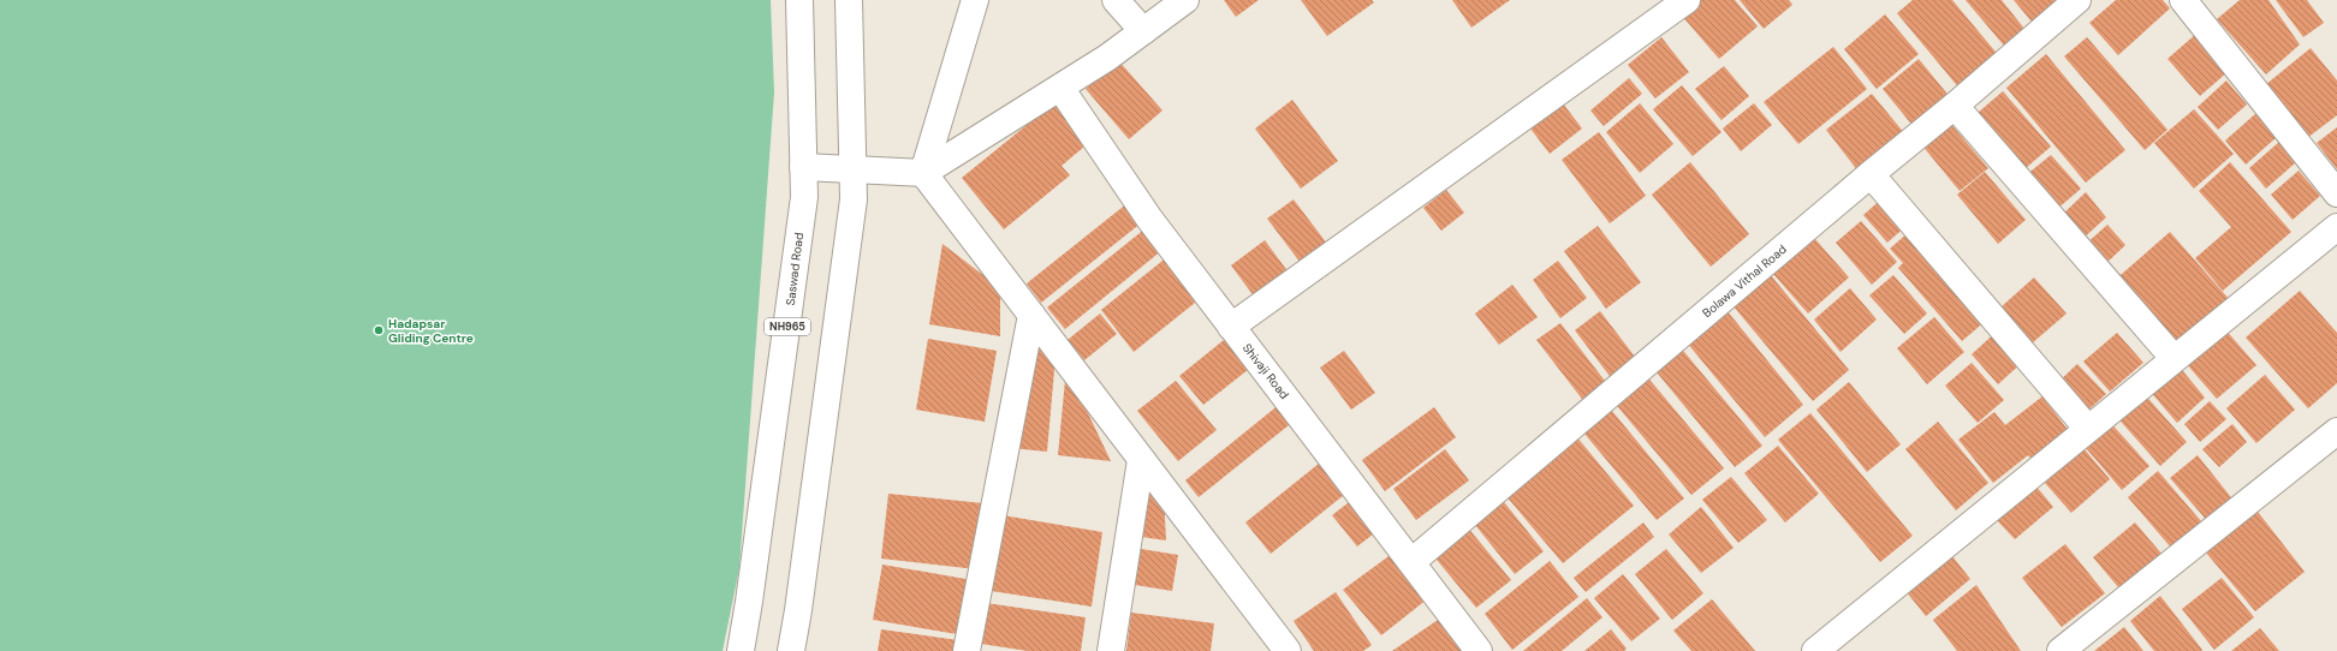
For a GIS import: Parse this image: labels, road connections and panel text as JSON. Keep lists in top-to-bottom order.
{
  "streets": {
    "main road": [
      "Saswad Road",
      "Bolawa Vithal Road",
      "NH965",
      "Shivaji Road"
    ]
  },
  "crossings": [
    ["Bolawa Vithal Road", "Shivaji Road"]
  ],
  "places": ["Hadapsar Gliding Centre"]
}
